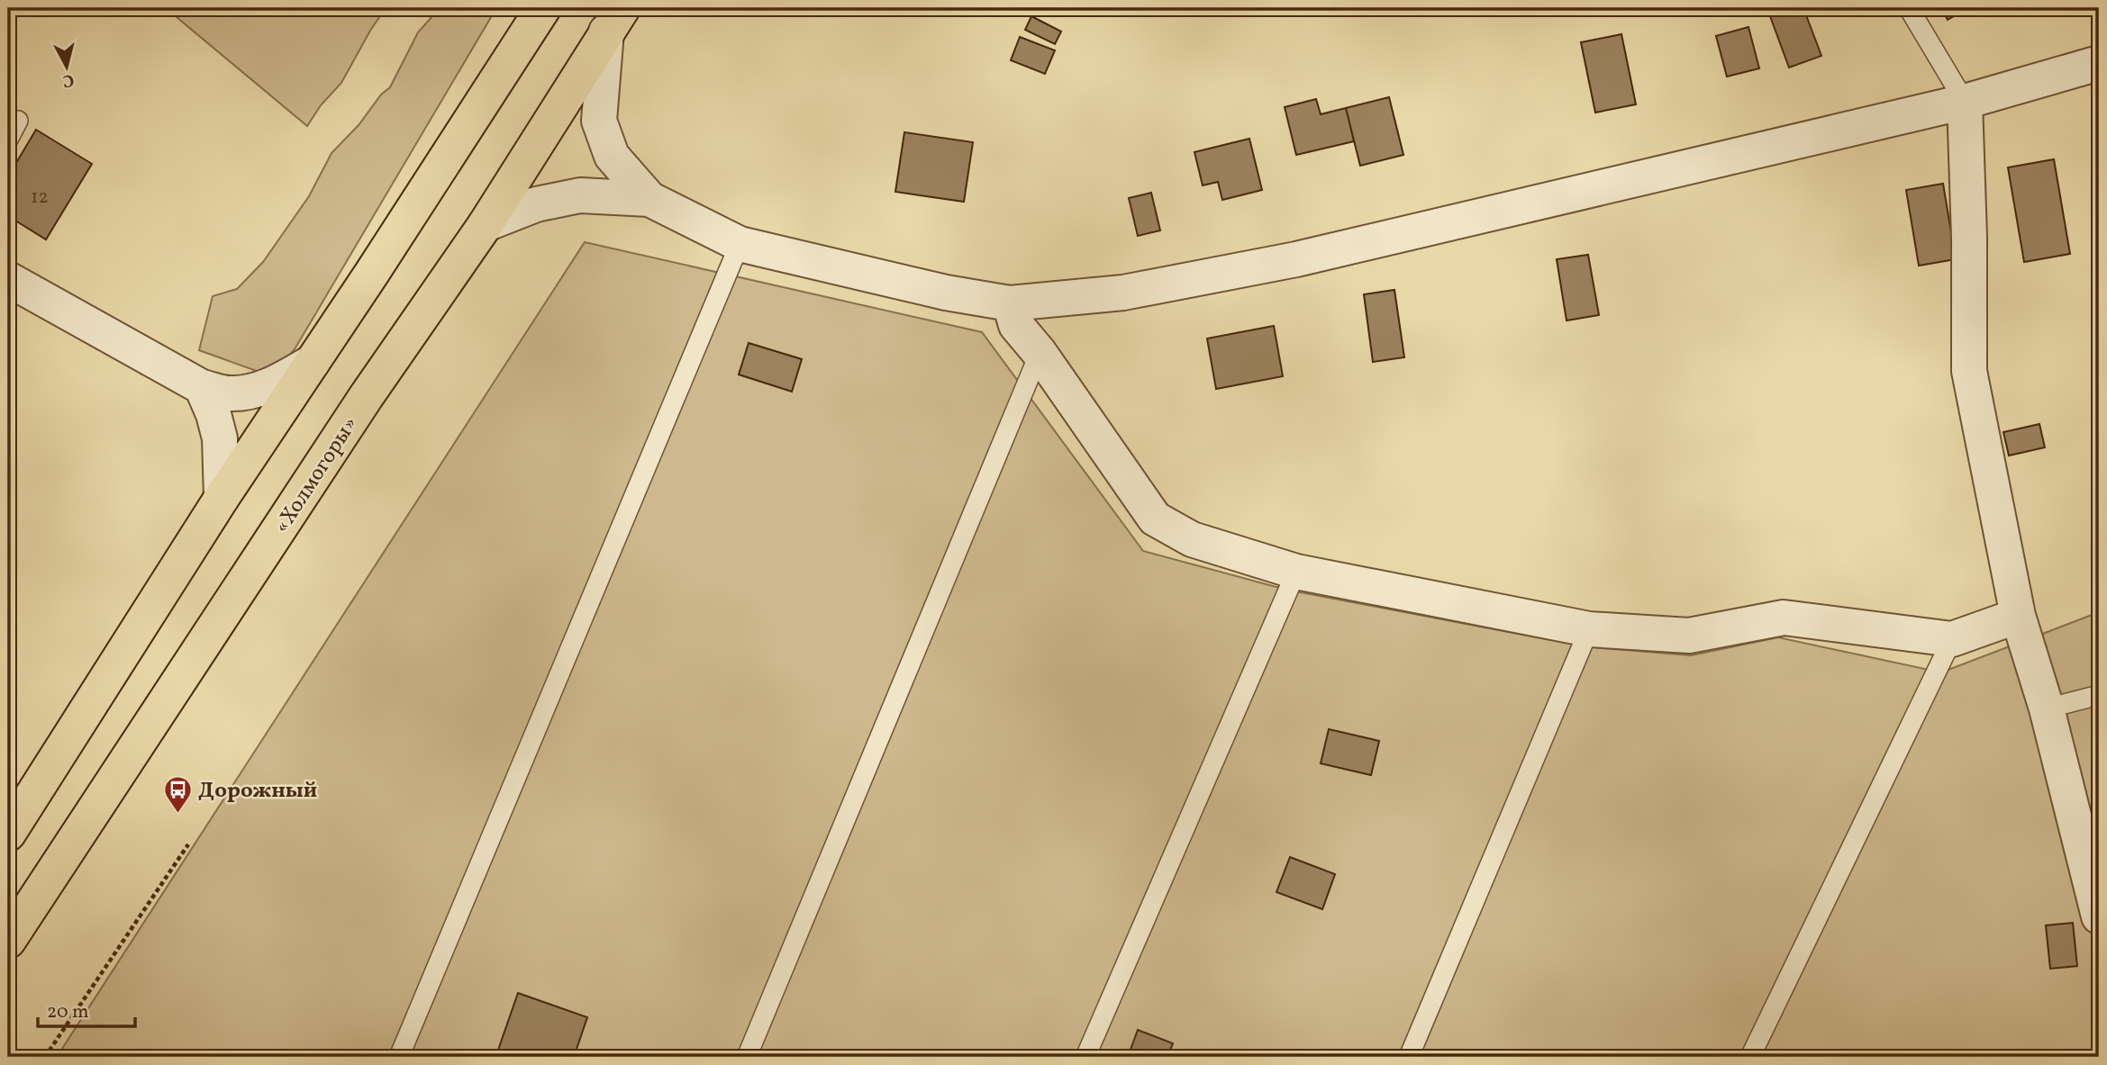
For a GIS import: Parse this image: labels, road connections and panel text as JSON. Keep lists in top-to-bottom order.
{
  "streets": {
    "highway": ["«Холмогоры»"]
  },
  "places": {
    "bus stop": ["Дорожный"]
  },
  "house_numbers": ["12"],
  "scale_bar": "20 m",
  "north": "bottom"
}
